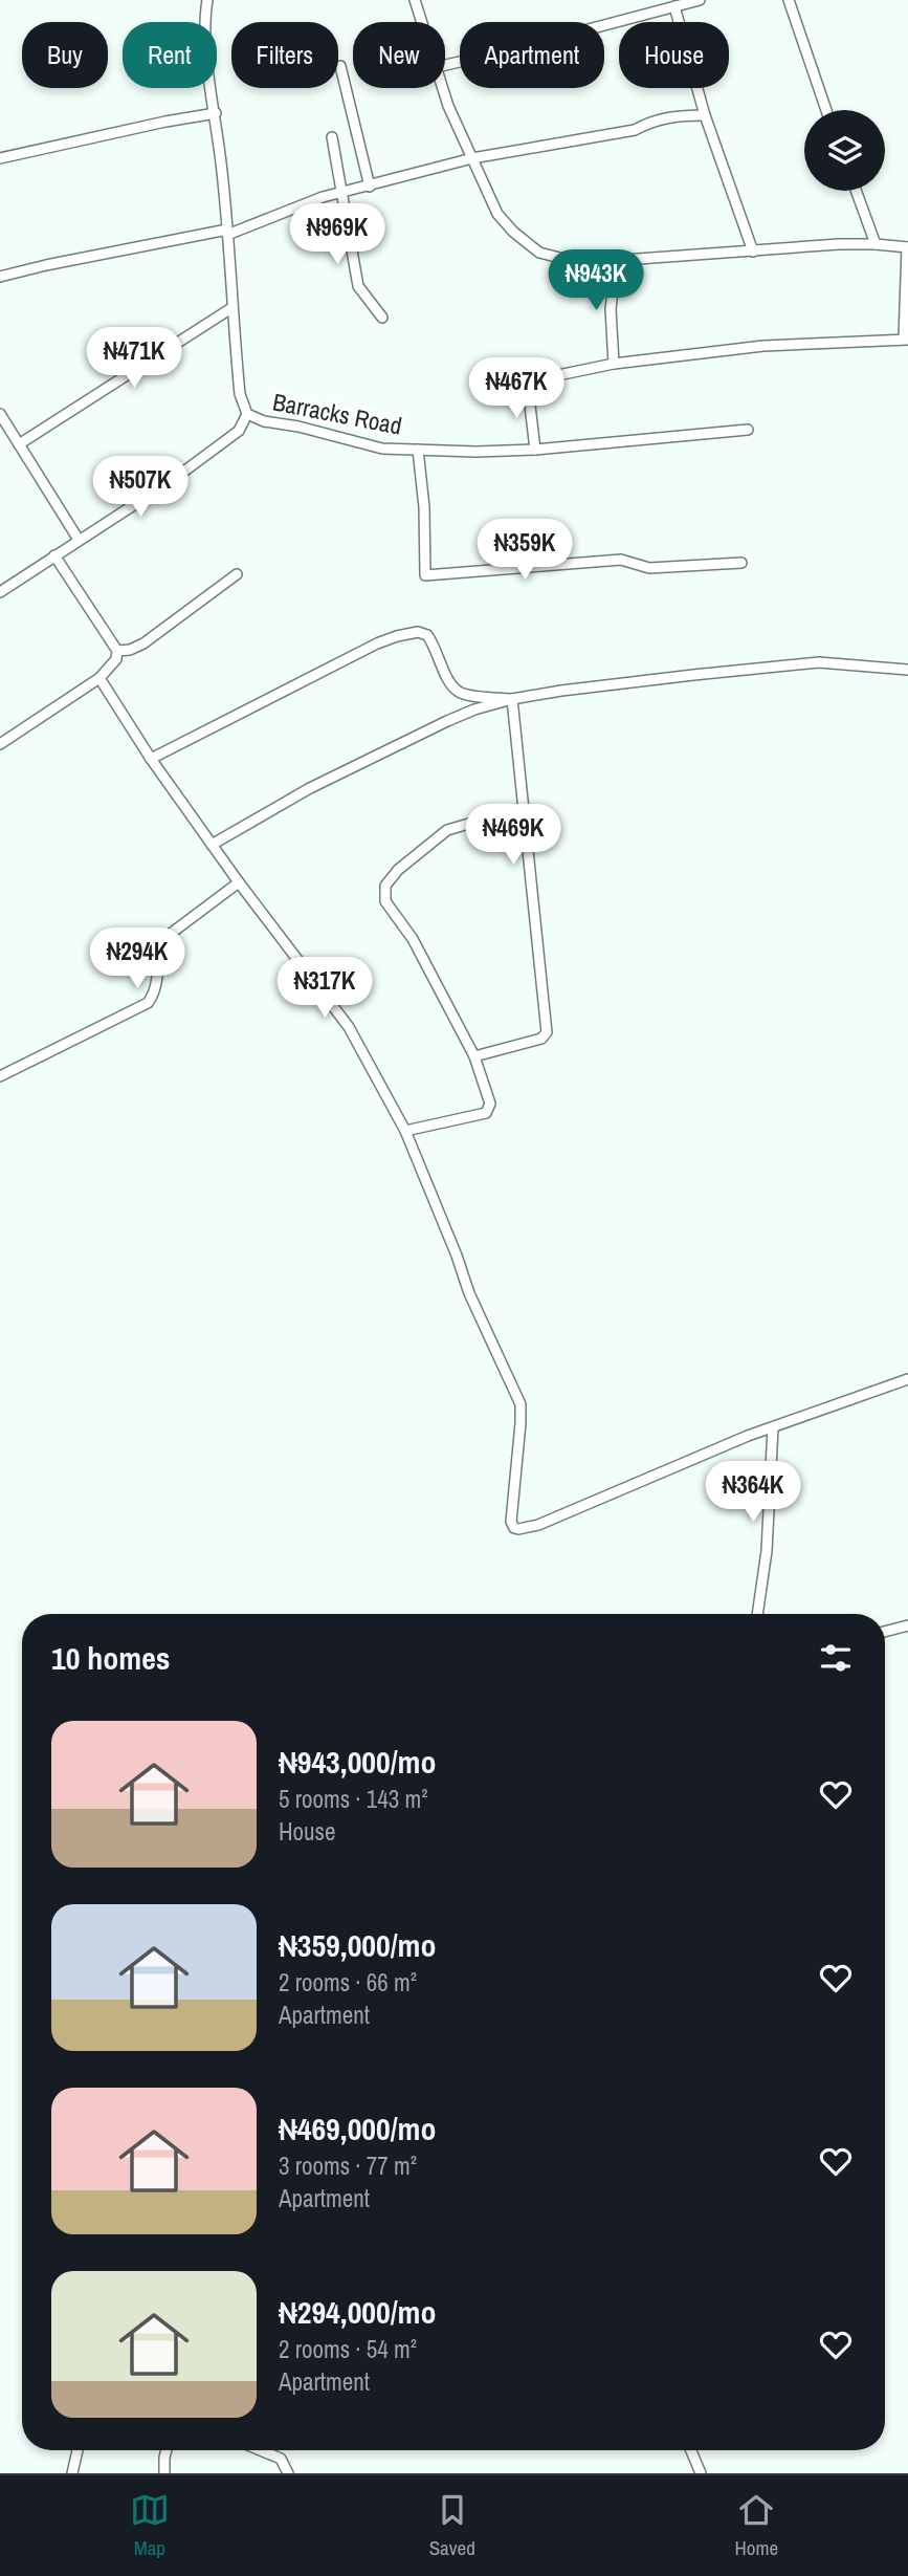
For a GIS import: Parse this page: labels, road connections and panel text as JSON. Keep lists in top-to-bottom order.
{
  "streets": {
    "street": ["Barracks Road"]
  },
  "page": {
    "chip": [
      "Buy",
      "Rent",
      "Filters",
      "New",
      "Apartment",
      "House"
    ],
    "price": [
      "₦969K",
      "₦943K",
      "₦471K",
      "₦467K",
      "₦507K",
      "₦359K",
      "₦469K",
      "₦294K",
      "₦317K",
      "₦364K"
    ],
    "heading": "10 homes",
    "list": [
      {
        "name": "₦943,000/mo",
        "note": "5 rooms · 143 m² · House"
      },
      {
        "name": "₦359,000/mo",
        "note": "2 rooms · 66 m² · Apartment"
      },
      {
        "name": "₦469,000/mo",
        "note": "3 rooms · 77 m² · Apartment"
      },
      {
        "name": "₦294,000/mo",
        "note": "2 rooms · 54 m² · Apartment"
      }
    ],
    "tabs": ["Map", "Saved", "Home"]
  }
}
